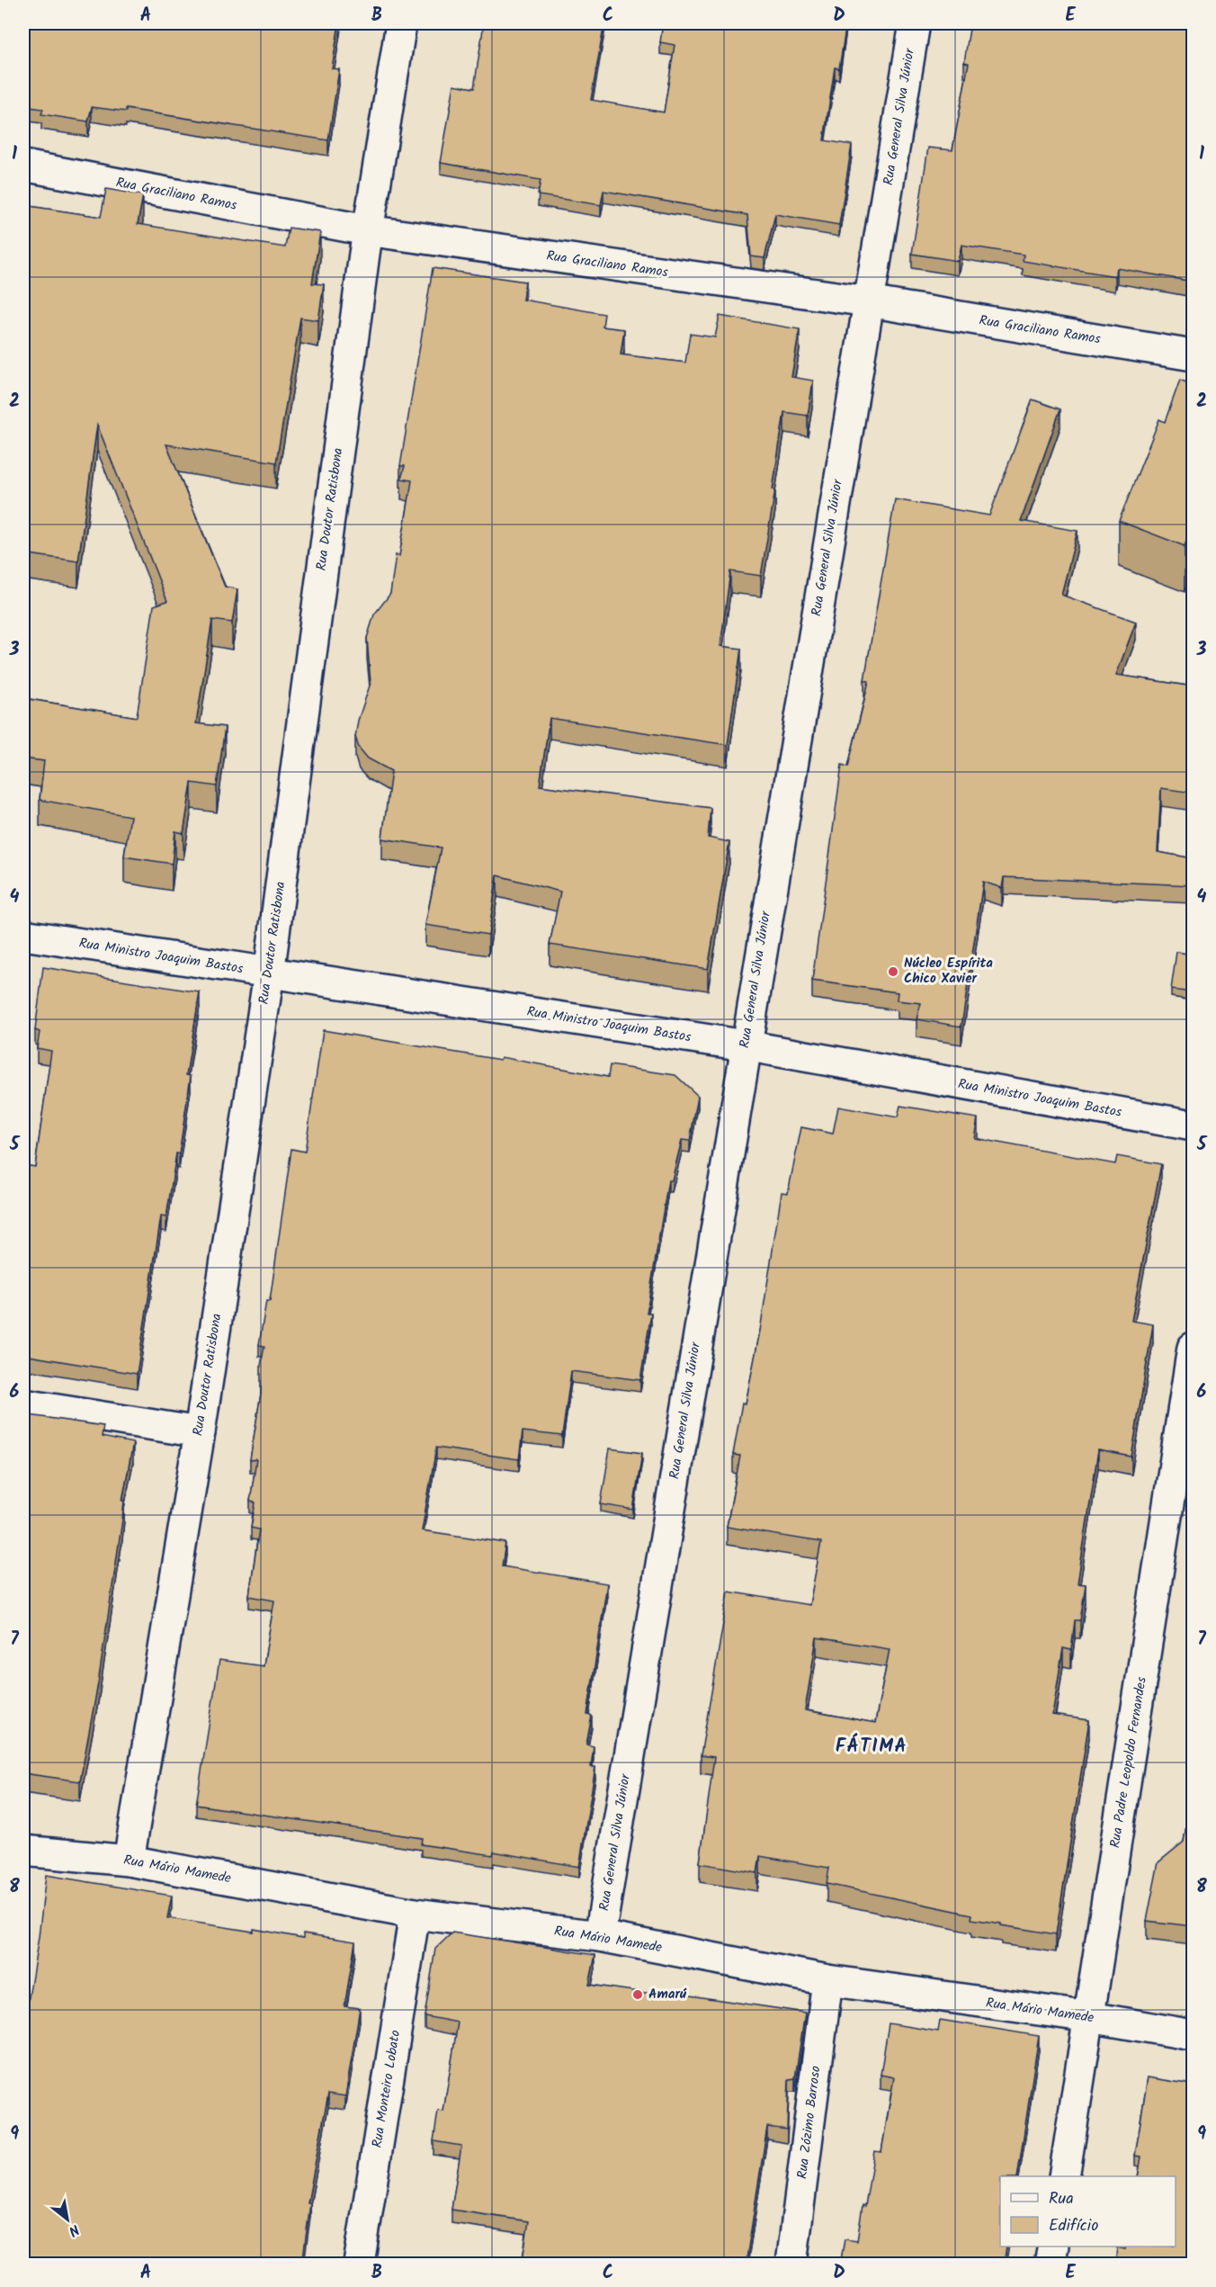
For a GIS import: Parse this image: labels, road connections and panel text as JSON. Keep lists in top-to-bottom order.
{
  "streets": {
    "street": [
      "Rua General Silva Júnior",
      "Rua Graciliano Ramos",
      "Rua Doutor Ratisbona",
      "Rua Ministro Joaquim Bastos",
      "Rua Padre Leopoldo Fernandes",
      "Rua Mário Mamede",
      "Rua Monteiro Lobato",
      "Rua Zózimo Barroso"
    ]
  },
  "crossings": [
    ["Rua General Silva Júnior", "Rua Graciliano Ramos"],
    ["Rua General Silva Júnior", "Rua Ministro Joaquim Bastos"],
    ["Rua General Silva Júnior", "Rua Mário Mamede"],
    ["Rua Graciliano Ramos", "Rua Doutor Ratisbona"],
    ["Rua Doutor Ratisbona", "Rua Ministro Joaquim Bastos"],
    ["Rua Doutor Ratisbona", "Rua Mário Mamede"],
    ["Rua Padre Leopoldo Fernandes", "Rua Mário Mamede"],
    ["Rua Mário Mamede", "Rua Monteiro Lobato"],
    ["Rua Mário Mamede", "Rua Zózimo Barroso"]
  ],
  "districts": ["FÁTIMA"],
  "places": ["Núcleo Espírita Chico Xavier", "Amarú"],
  "legend": ["Rua", "Edifício"],
  "north": "bottom right",
  "grid": {
    "columns": [
      "A",
      "B",
      "C",
      "D",
      "E"
    ],
    "rows": [
      "1",
      "2",
      "3",
      "4",
      "5",
      "6",
      "7",
      "8",
      "9"
    ]
  }
}
